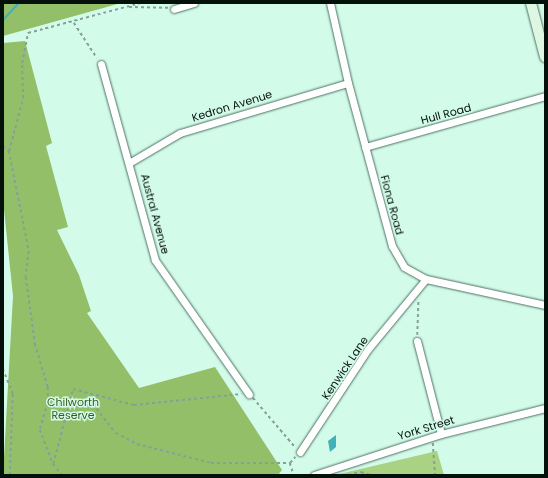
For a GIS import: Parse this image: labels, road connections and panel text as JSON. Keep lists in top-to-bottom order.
{
  "streets": {
    "street": [
      "Kedron Avenue",
      "Hull Road",
      "Fiona Road",
      "Austral Avenue",
      "Kenwick Lane",
      "York Street"
    ]
  },
  "crossings": [
    ["Kedron Avenue", "Fiona Road"],
    ["Kedron Avenue", "Austral Avenue"],
    ["Hull Road", "Fiona Road"],
    ["Fiona Road", "Kenwick Lane"]
  ],
  "parks": ["Chilworth Reserve"]
}
